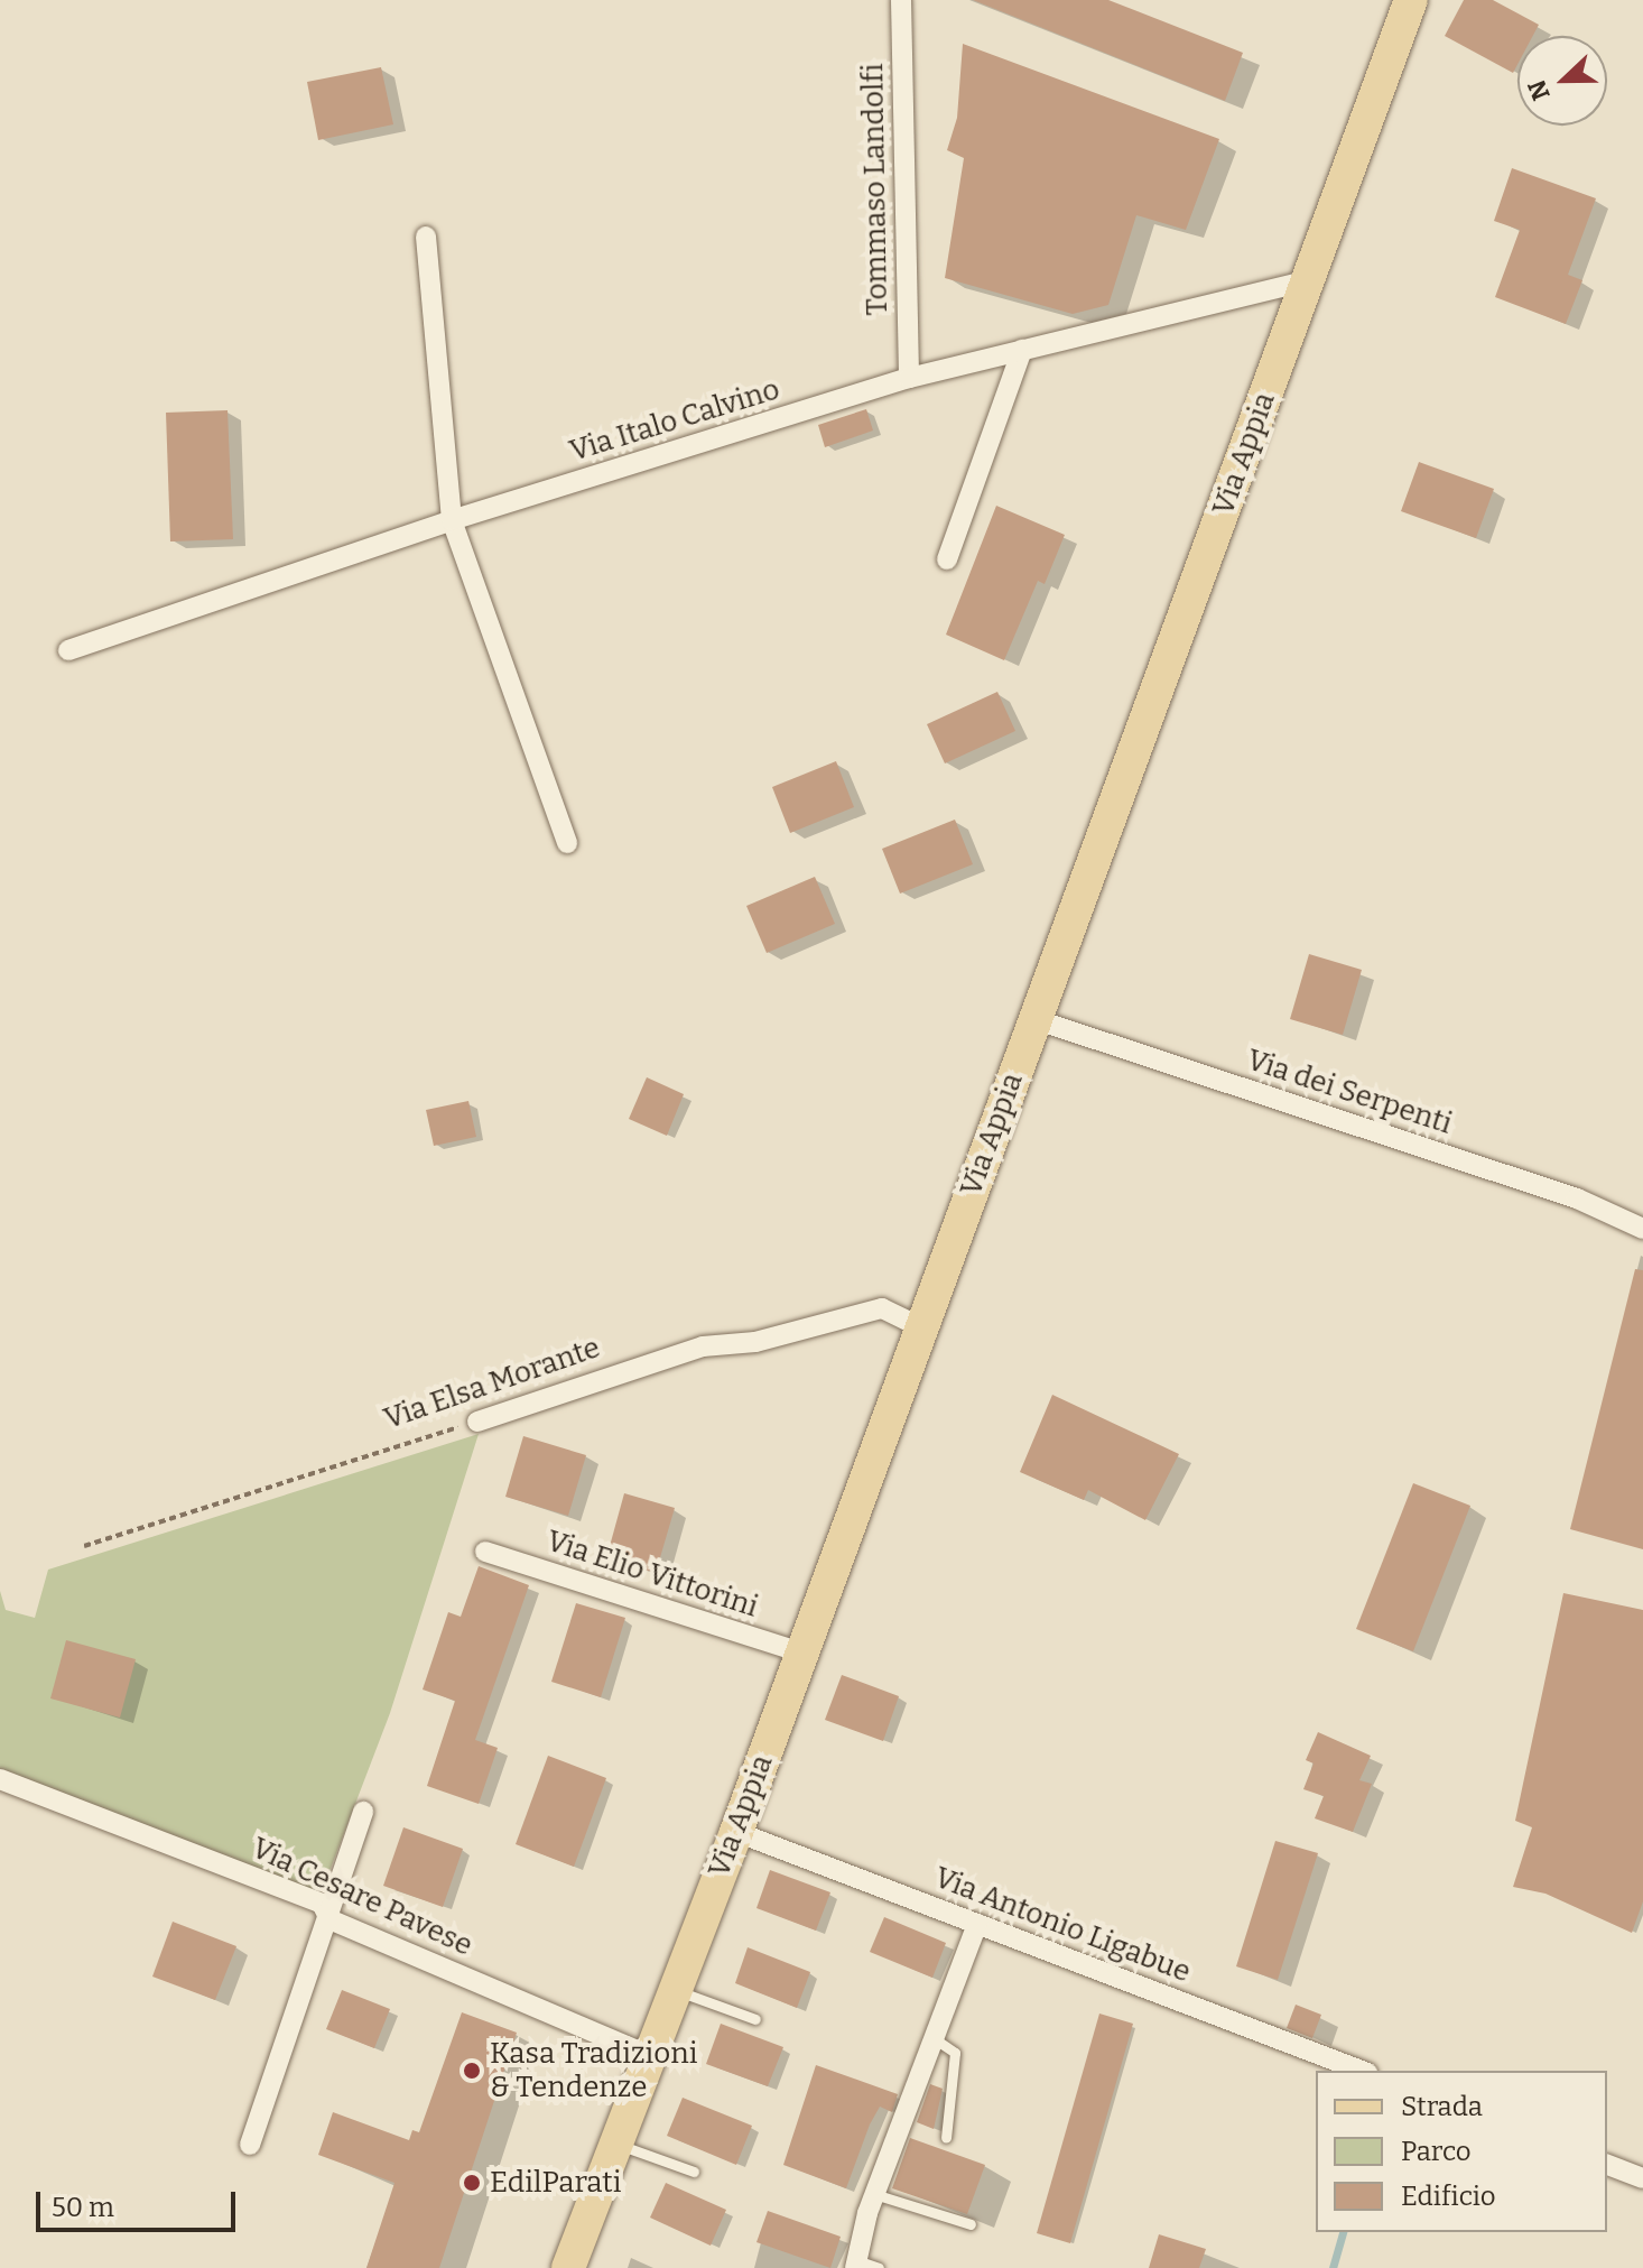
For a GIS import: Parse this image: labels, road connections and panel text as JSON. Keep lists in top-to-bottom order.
{
  "streets": {
    "main road": ["Via Appia"],
    "street": [
      "Tommaso Landolfi",
      "Via Italo Calvino",
      "Via dei Serpenti",
      "Via Elsa Morante",
      "Via Elio Vittorini",
      "Via Cesare Pavese",
      "Via Antonio Ligabue"
    ]
  },
  "crossings": [
    ["Tommaso Landolfi", "Via Italo Calvino"],
    ["Via Italo Calvino", "Via Appia"],
    ["Via Appia", "Via dei Serpenti"],
    ["Via Appia", "Via Elsa Morante"],
    ["Via Appia", "Via Elio Vittorini"],
    ["Via Appia", "Via Cesare Pavese"],
    ["Via Appia", "Via Antonio Ligabue"]
  ],
  "places": ["Kasa Tradizioni & Tendenze", "EdilParati"],
  "legend": ["Strada", "Parco", "Edificio"],
  "scale_bar": "50 m",
  "north": "left"
}
